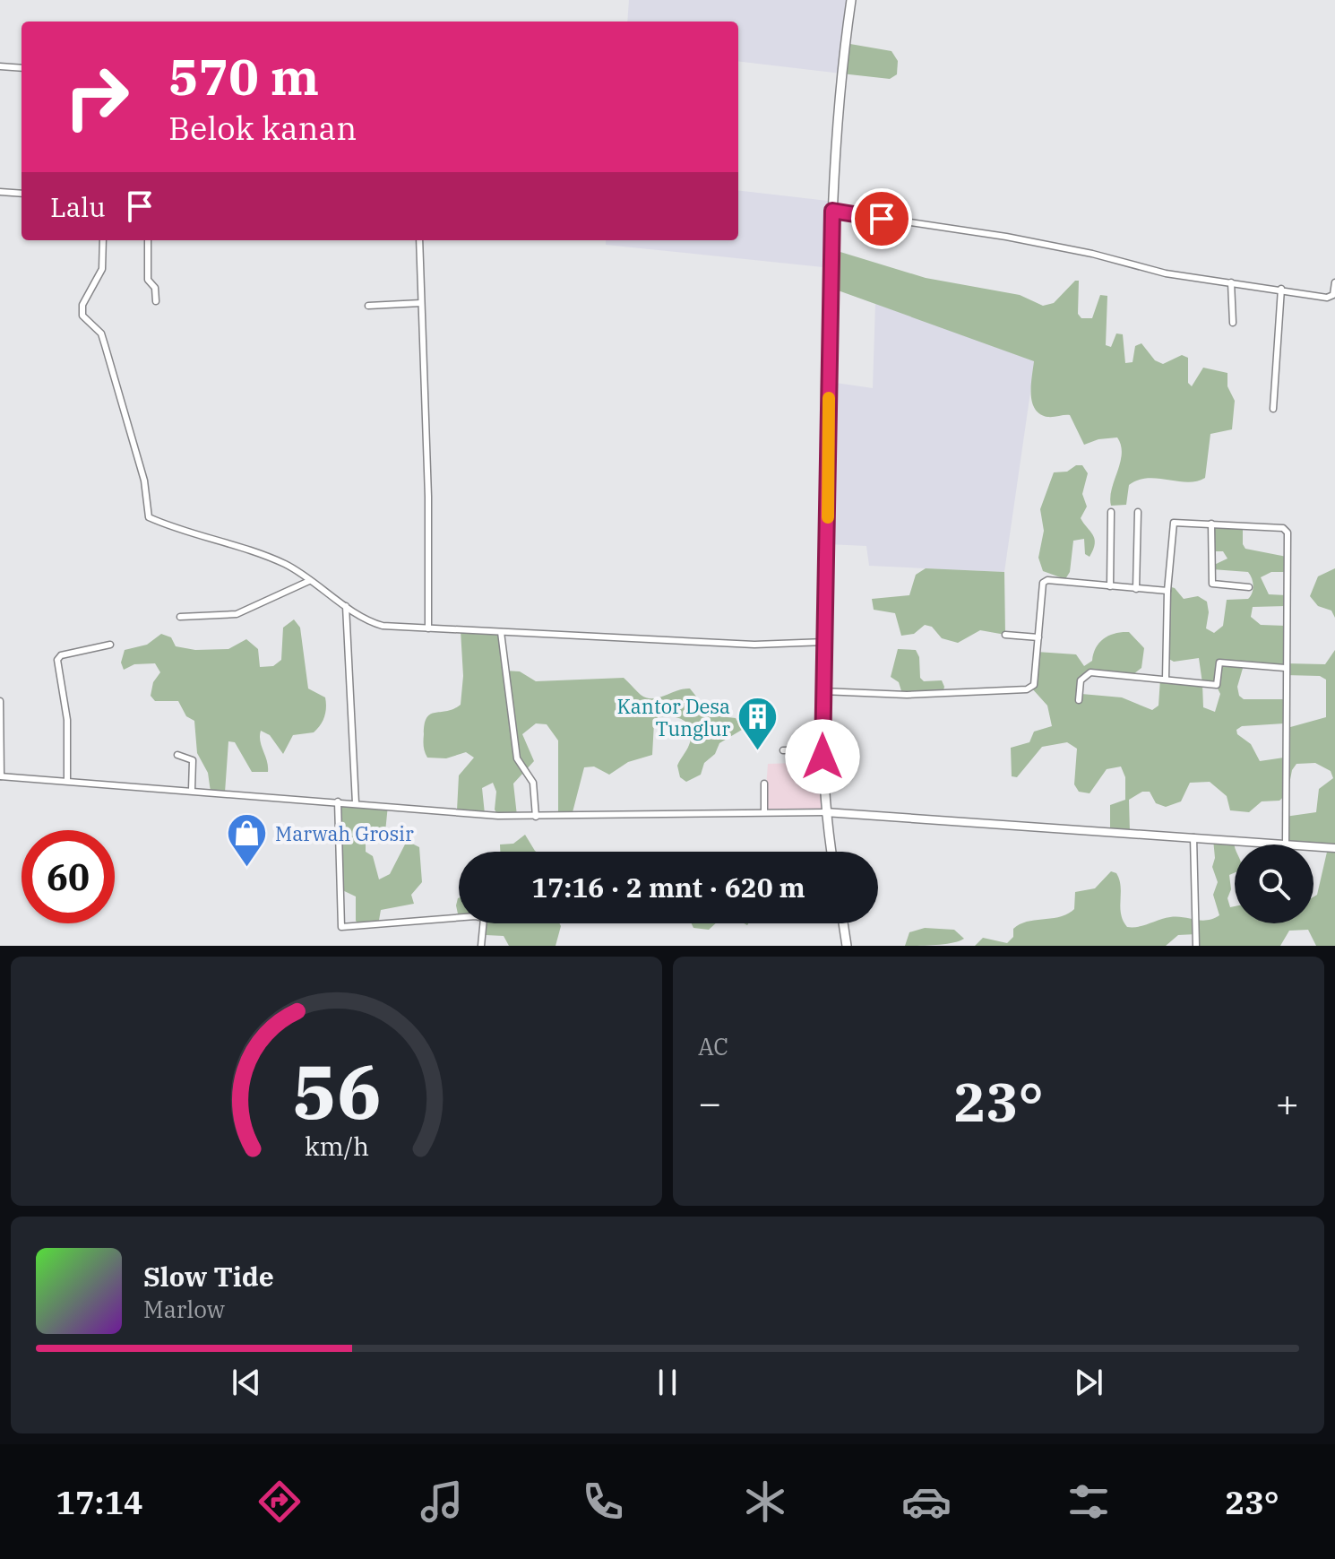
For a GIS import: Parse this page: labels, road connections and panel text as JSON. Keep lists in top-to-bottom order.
{
  "places": {
    "building": ["Kantor Desa Tunglur"],
    "shop": ["Marwah Grosir"]
  },
  "page": {
    "turn": ["570 m", "Belok kanan"],
    "then": "Lalu",
    "limit": "60",
    "trip": "17:16 · 2 mnt · 620 m",
    "tile": "AC",
    "heat": ["−", "23°", "+"],
    "song": ["Slow Tide", "Marlow"],
    "tabs": ["17:14", "23°"],
    "gauge": ["56", "km/h"]
  }
}
